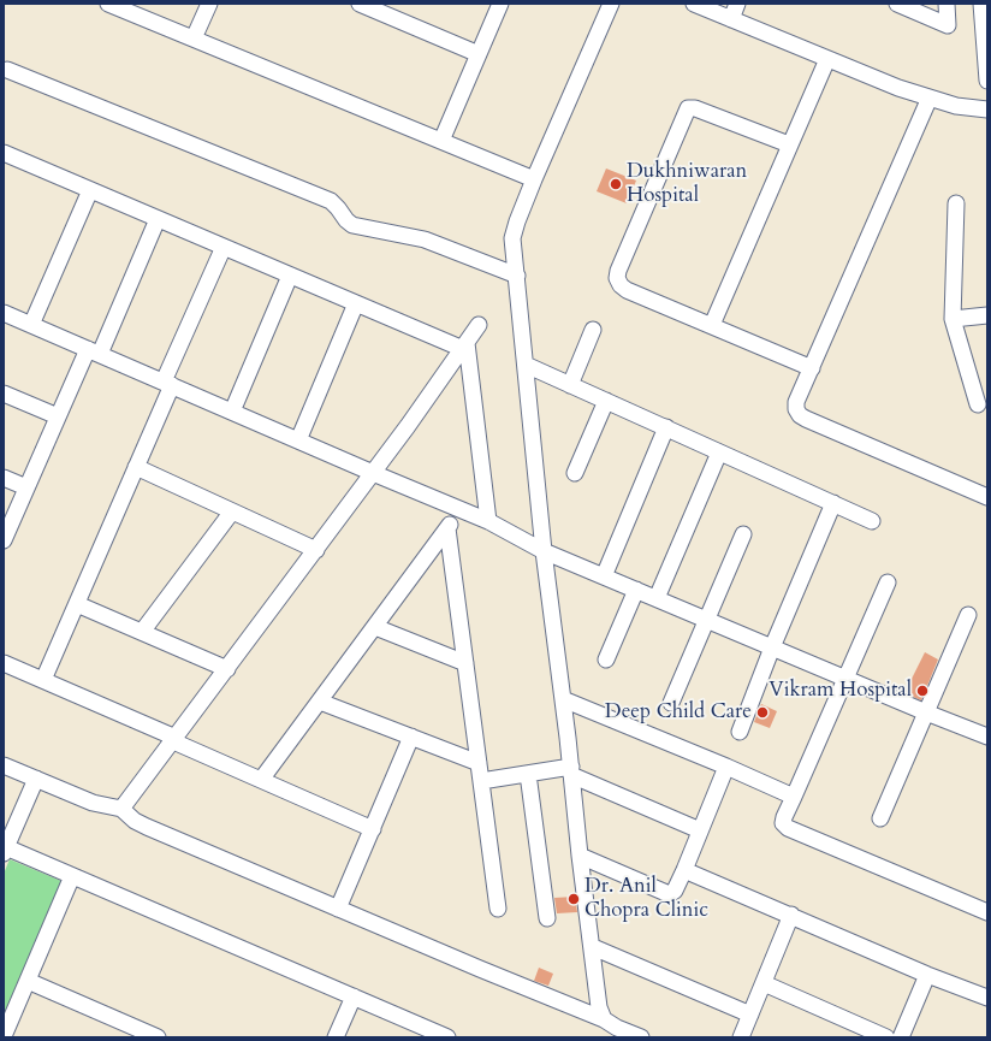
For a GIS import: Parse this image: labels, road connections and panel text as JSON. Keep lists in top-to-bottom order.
{
  "places": [
    "Dukhniwaran Hospital",
    "Vikram Hospital",
    "Deep Child Care",
    "Dr. Anil Chopra Clinic"
  ]
}
